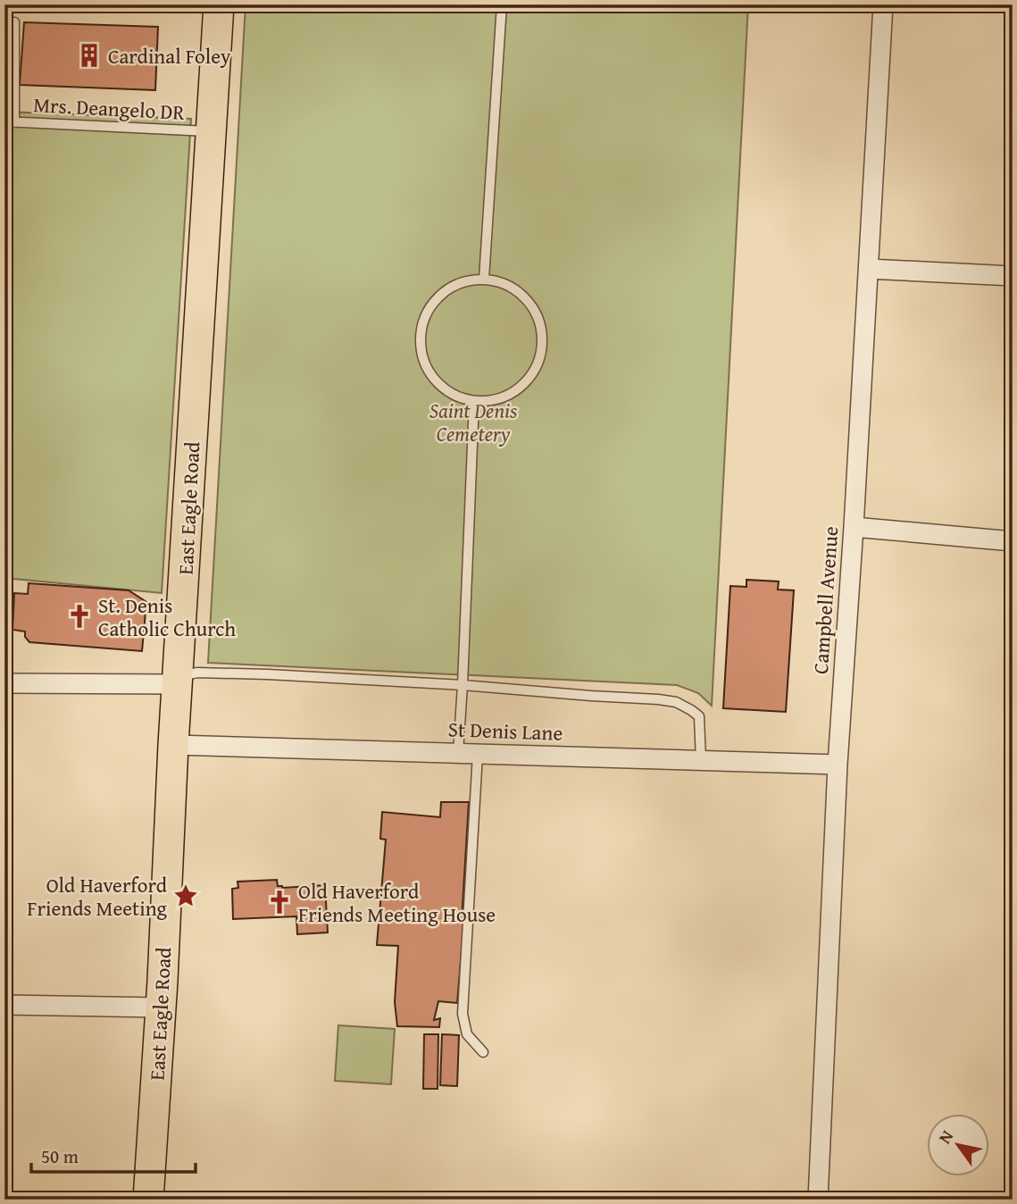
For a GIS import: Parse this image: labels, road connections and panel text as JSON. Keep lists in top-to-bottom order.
{
  "streets": {
    "main road": ["East Eagle Road"],
    "street": ["Campbell Avenue", "St Denis Lane"],
    "lane": ["Mrs. Deangelo DR"]
  },
  "crossings": [
    ["Mrs. Deangelo DR", "East Eagle Road"],
    ["East Eagle Road", "St Denis Lane"],
    ["Campbell Avenue", "St Denis Lane"]
  ],
  "parks": ["Saint Denis Cemetery"],
  "places": {
    "building": ["Cardinal Foley"],
    "church": ["St. Denis Catholic Church", "Old Haverford Friends Meeting House"],
    "place": ["Old Haverford Friends Meeting"]
  },
  "scale_bar": "50 m",
  "north": "top left"
}
